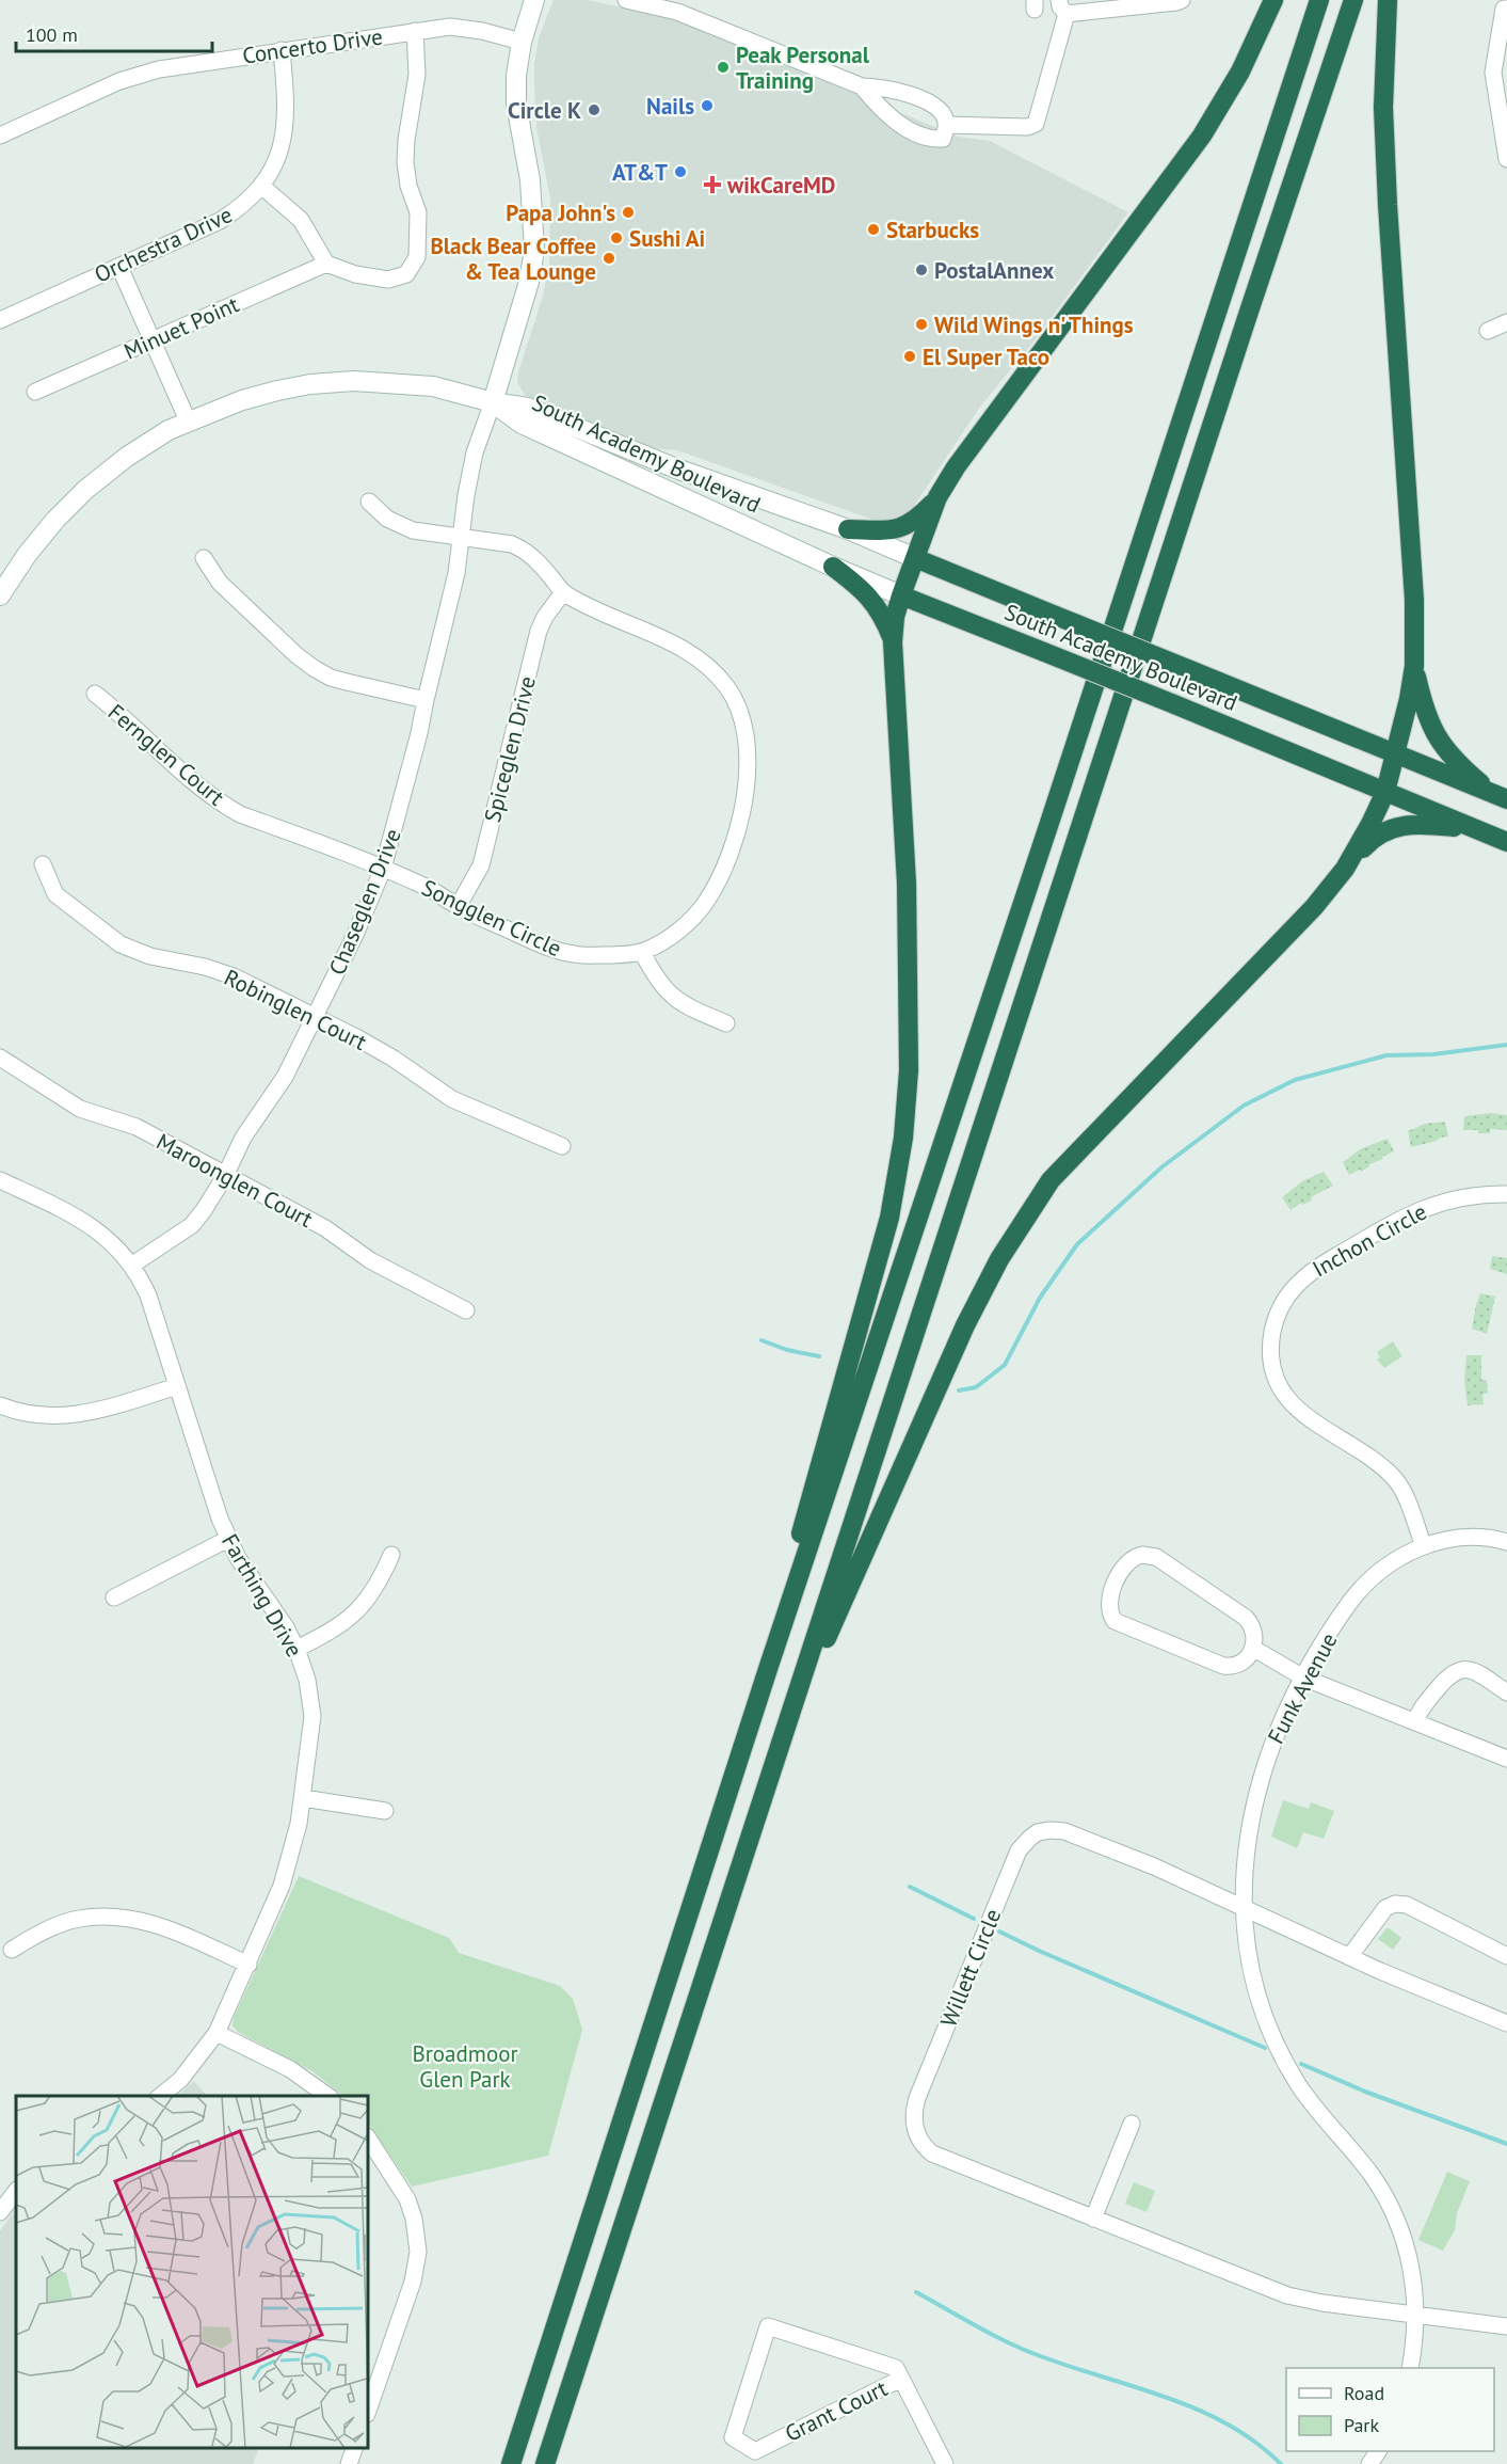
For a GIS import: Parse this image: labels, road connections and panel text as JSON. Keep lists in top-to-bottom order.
{
  "streets": {
    "highway": ["South Academy Boulevard"],
    "street": [
      "Concerto Drive",
      "Orchestra Drive",
      "Minuet Point",
      "Spiceglen Drive",
      "Fernglen Court",
      "Chaseglen Drive",
      "Songglen Circle",
      "Robinglen Court",
      "Maroonglen Court",
      "Inchon Circle",
      "Farthing Drive",
      "Funk Avenue",
      "Willett Circle",
      "Grant Court"
    ]
  },
  "crossings": [
    ["Concerto Drive", "Orchestra Drive"],
    ["South Academy Boulevard", "Chaseglen Drive"],
    ["Spiceglen Drive", "Songglen Circle"],
    ["Fernglen Court", "Chaseglen Drive"],
    ["Fernglen Court", "Songglen Circle"],
    ["Chaseglen Drive", "Songglen Circle"],
    ["Chaseglen Drive", "Robinglen Court"],
    ["Chaseglen Drive", "Maroonglen Court"],
    ["Chaseglen Drive", "Farthing Drive"],
    ["Inchon Circle", "Funk Avenue"],
    ["Funk Avenue", "Willett Circle"]
  ],
  "parks": ["Broadmoor Glen Park"],
  "places": {
    "other": [
      "Peak Personal Training",
      "Nails",
      "Circle K",
      "AT&T",
      "Papa John's",
      "Starbucks",
      "Sushi Ai",
      "Black Bear Coffee & Tea Lounge",
      "PostalAnnex",
      "Wild Wings n' Things",
      "El Super Taco"
    ],
    "health": ["wikCareMD"]
  },
  "legend": ["Road", "Park"],
  "scale_bar": "100 m"
}
